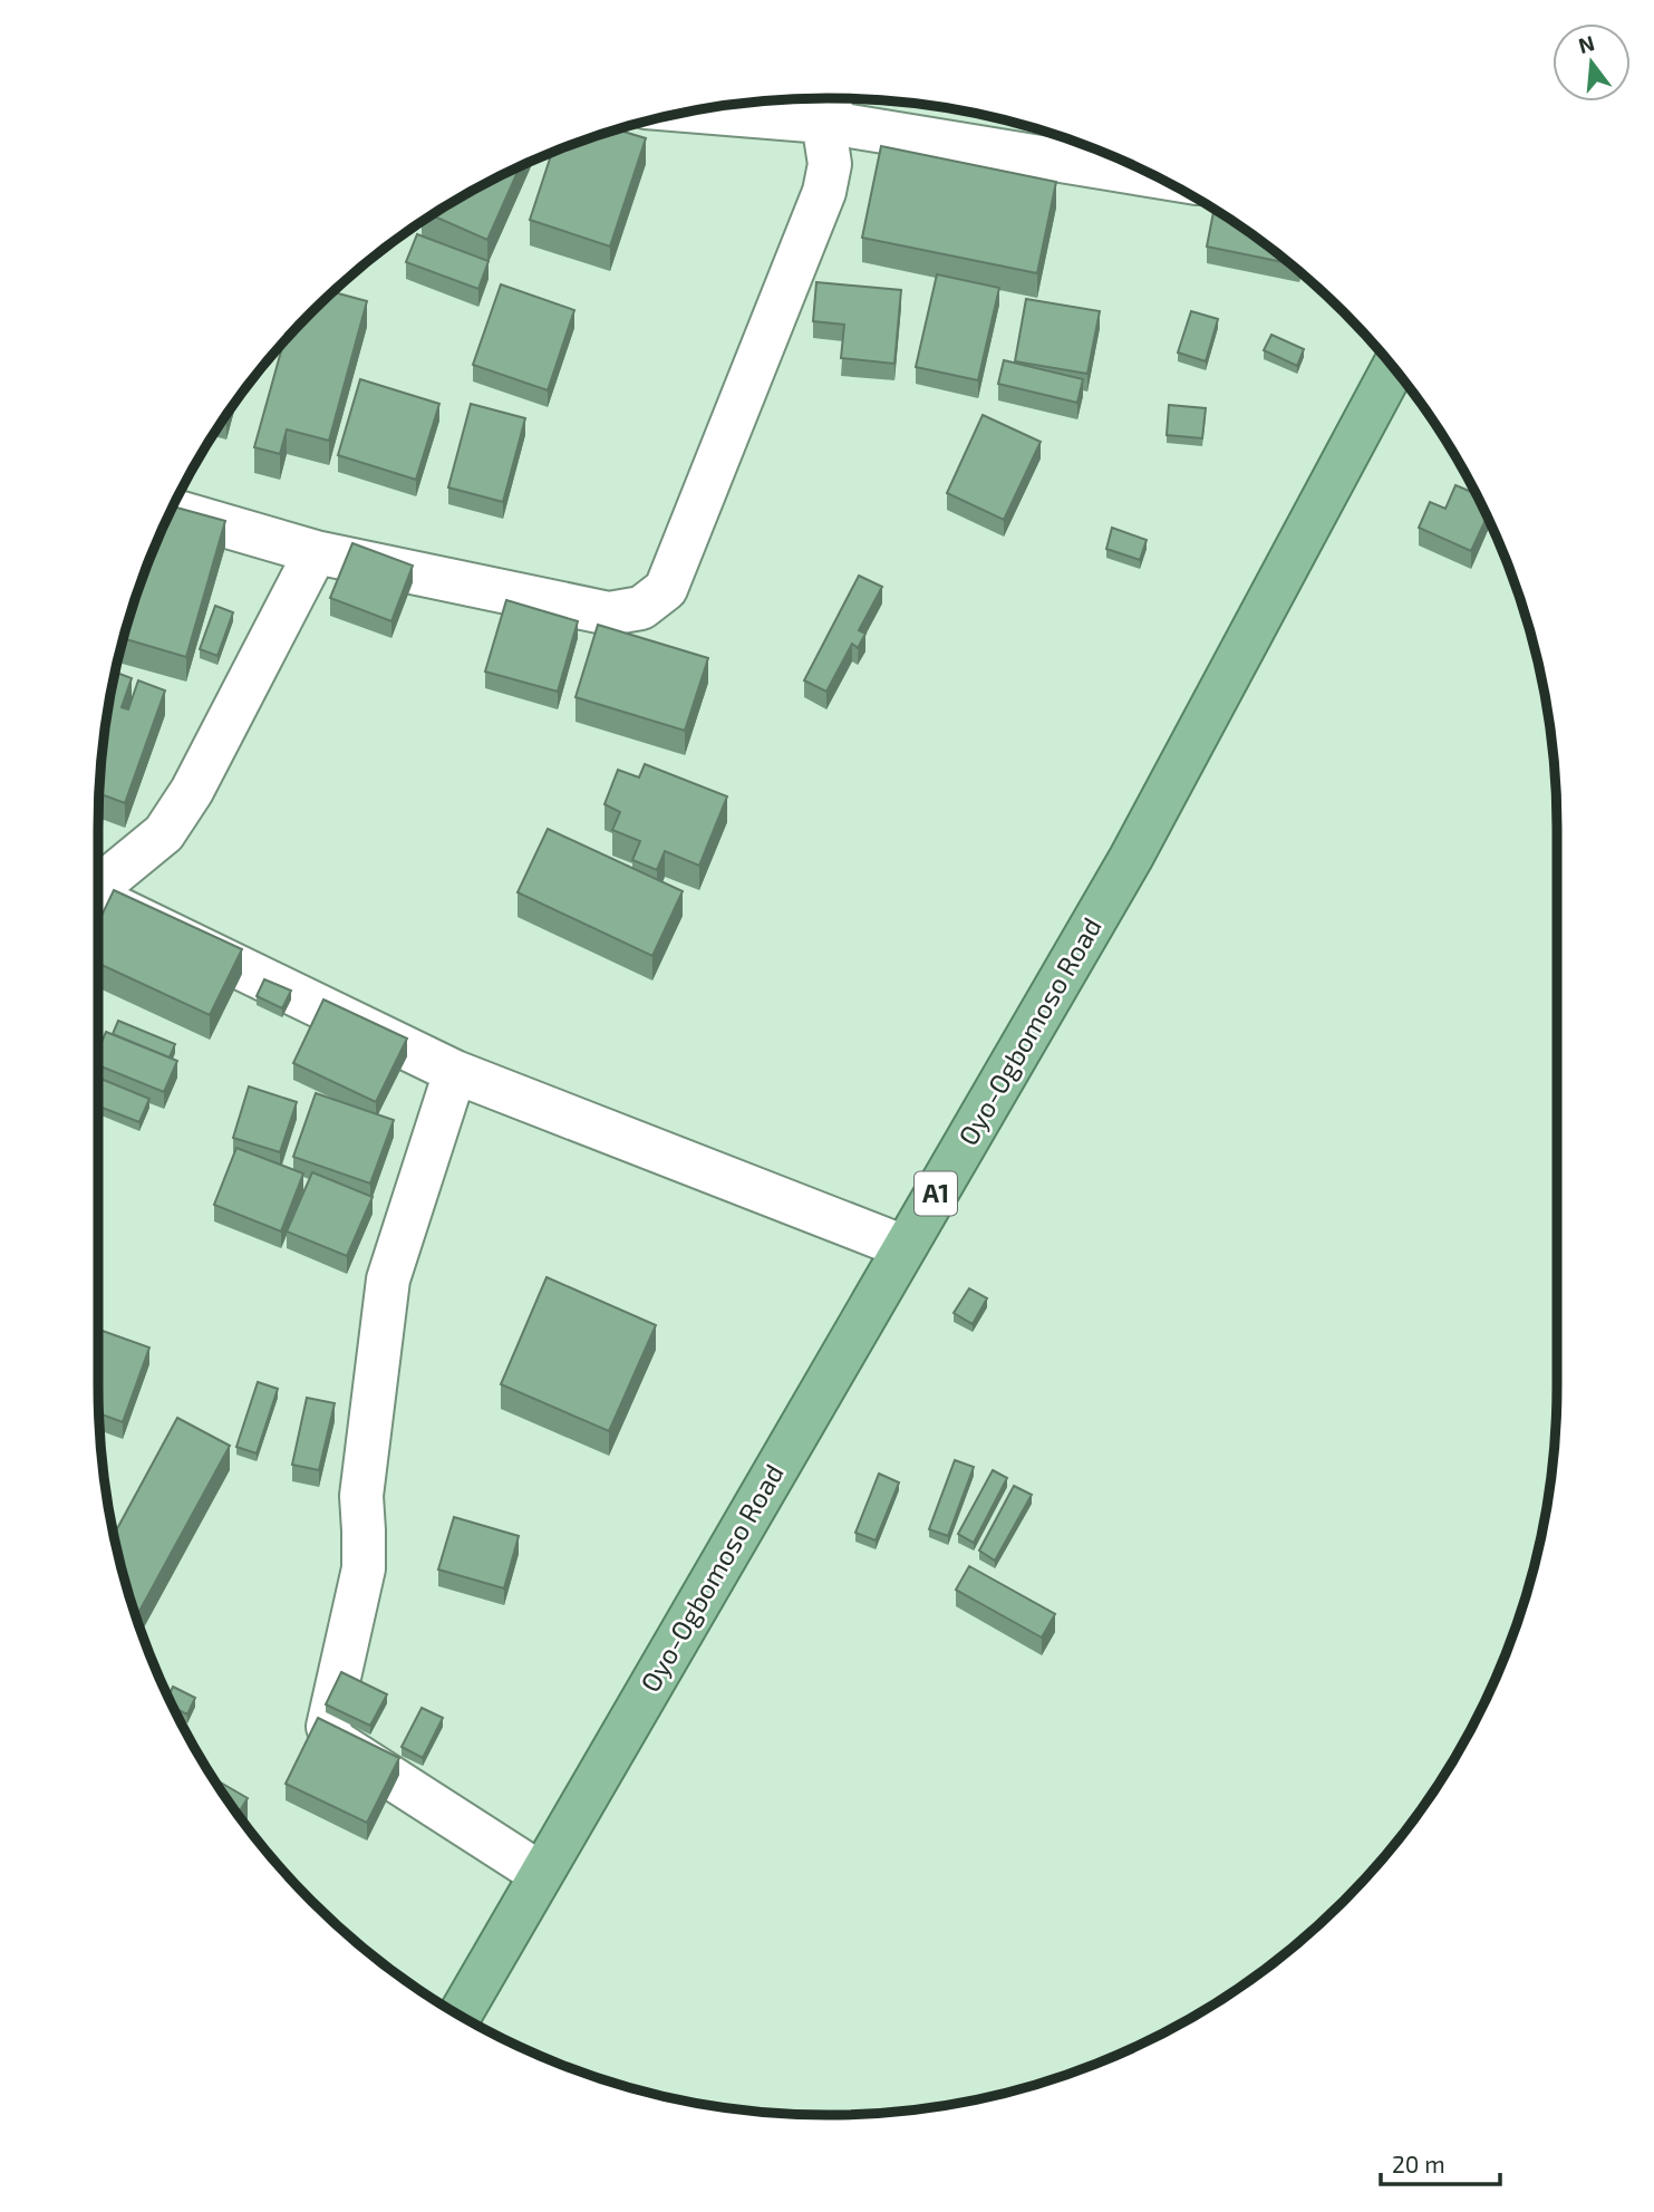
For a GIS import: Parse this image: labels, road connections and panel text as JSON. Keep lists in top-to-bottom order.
{
  "streets": {
    "highway": ["Oyo-Ogbomoso Road", "A1"]
  },
  "scale_bar": "20 m",
  "north": "top"
}
